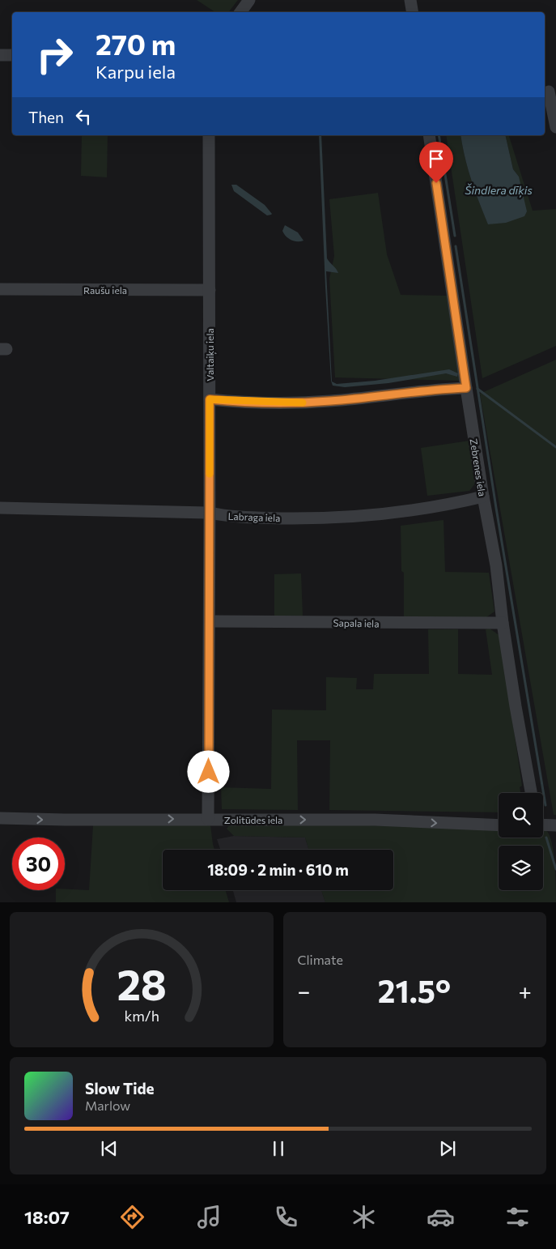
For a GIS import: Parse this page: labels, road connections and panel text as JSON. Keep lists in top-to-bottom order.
{
  "streets": {
    "street": [
      "Raušu iela",
      "Valtaiķu iela",
      "Zebrenes iela",
      "Labraga iela",
      "Sapala iela",
      "Zolitūdes iela"
    ]
  },
  "crossings": [
    ["Raušu iela", "Valtaiķu iela"],
    ["Valtaiķu iela", "Labraga iela"],
    ["Valtaiķu iela", "Sapala iela"],
    ["Valtaiķu iela", "Zolitūdes iela"],
    ["Zebrenes iela", "Labraga iela"],
    ["Zebrenes iela", "Sapala iela"]
  ],
  "one_way": ["Zolitūdes iela"],
  "water": ["Šindlera dīķis"],
  "page": {
    "turn": ["270 m", "Karpu iela"],
    "then": "Then",
    "limit": "30",
    "trip": "18:09 · 2 min · 610 m",
    "tile": "Climate",
    "heat": ["−", "21.5°", "+"],
    "song": ["Slow Tide", "Marlow"],
    "tabs": "18:07",
    "gauge": ["28", "km/h"]
  }
}
